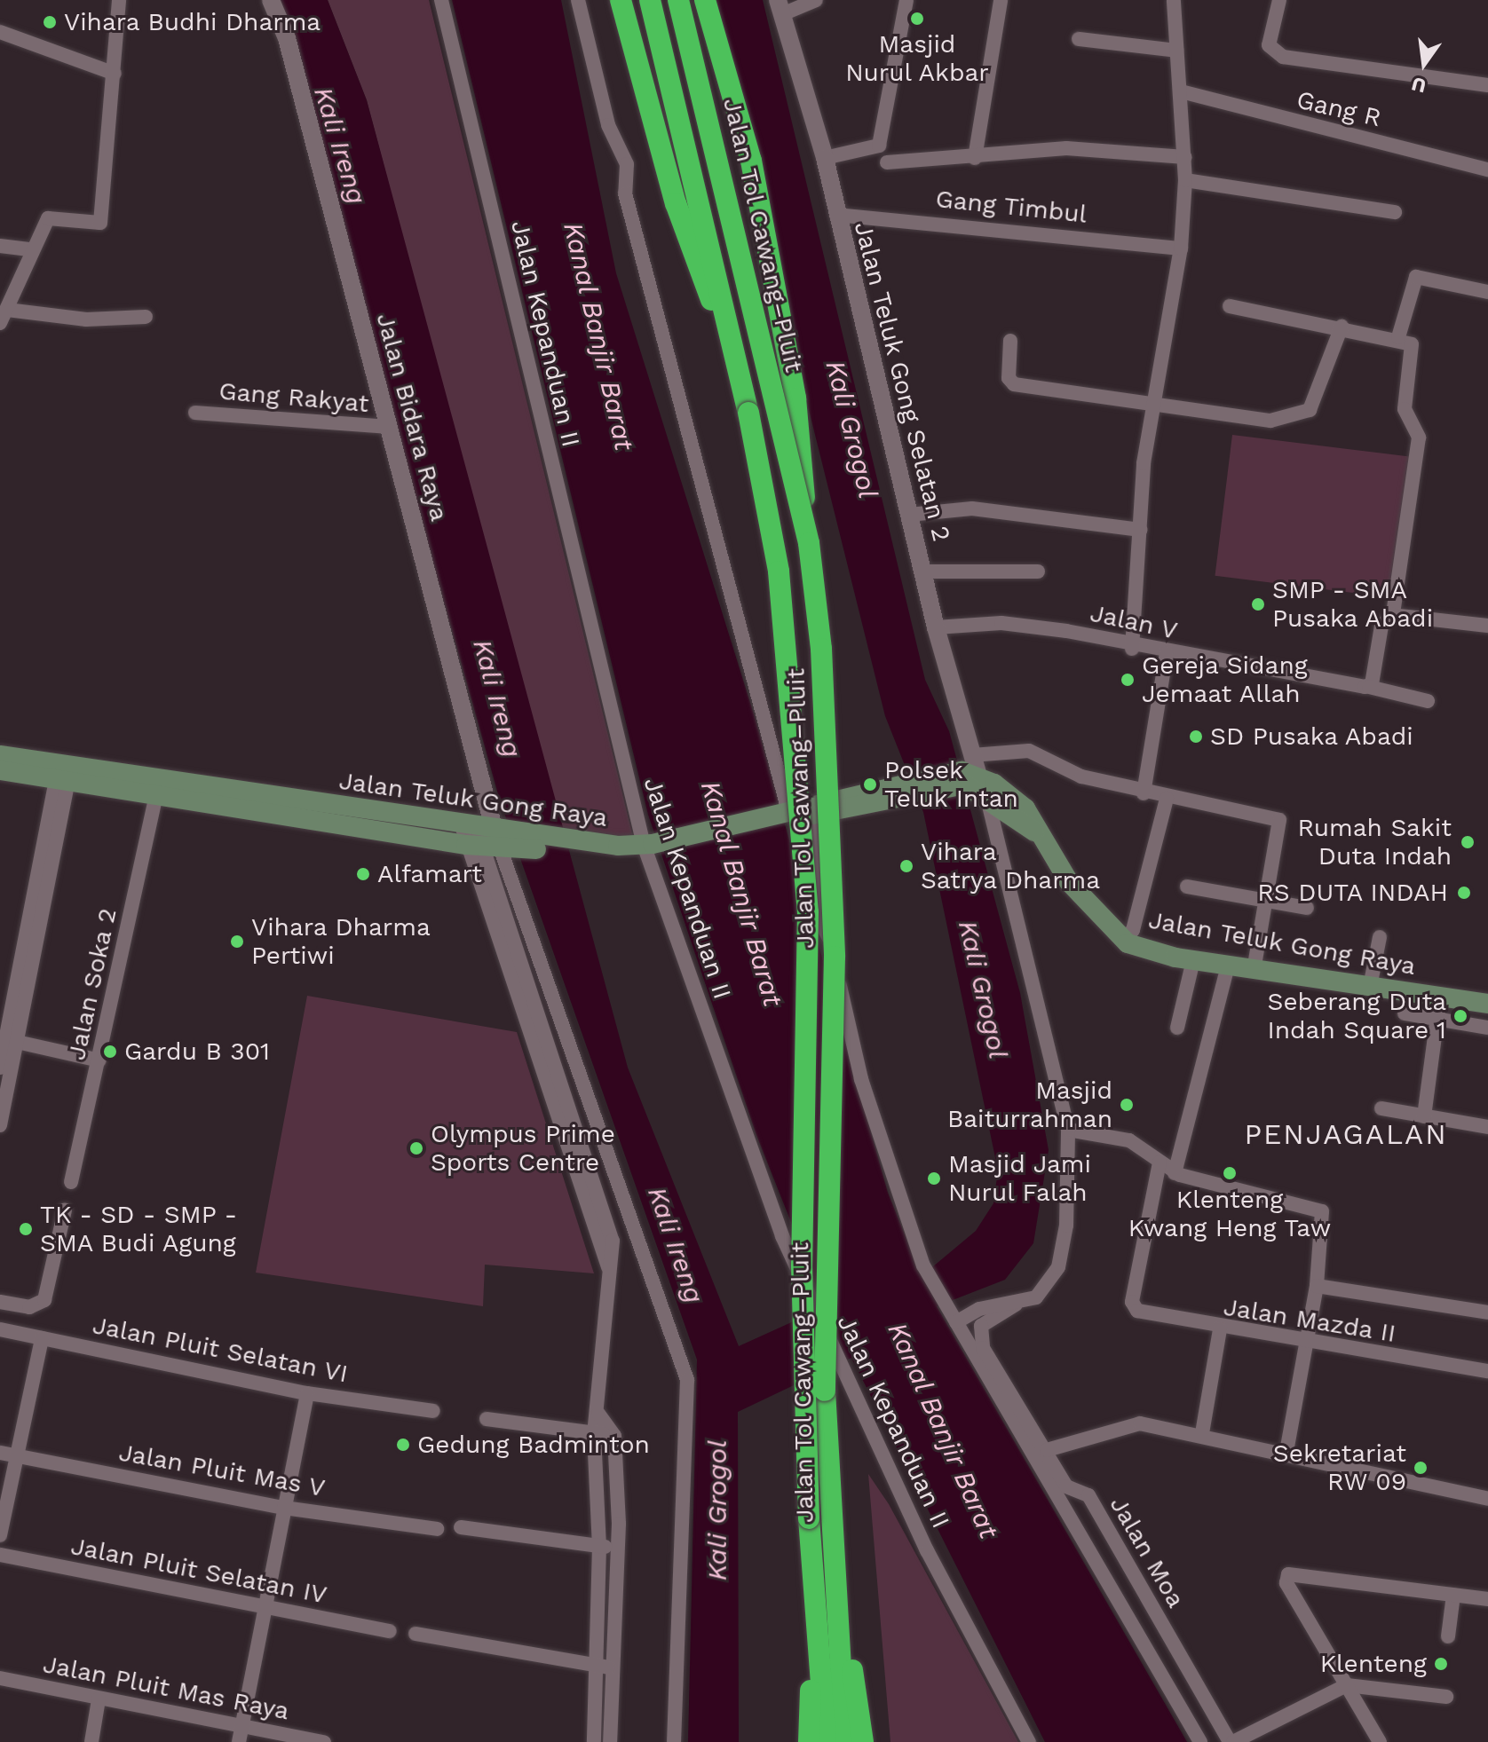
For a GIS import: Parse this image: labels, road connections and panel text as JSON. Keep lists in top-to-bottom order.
{
  "streets": {
    "highway": ["Jalan Tol Cawang–Pluit"],
    "main road": ["Jalan Teluk Gong Raya"],
    "street": [
      "Gang R",
      "Gang Timbul",
      "Jalan Kepanduan II",
      "Jalan Teluk Gong Selatan 2",
      "Gang Rakyat",
      "Jalan Bidara Raya",
      "Jalan V",
      "Jalan Soka 2",
      "Jalan Mazda II",
      "Jalan Pluit Selatan VI",
      "Jalan Pluit Mas V",
      "Jalan Moa",
      "Jalan Pluit Selatan IV",
      "Jalan Pluit Mas Raya"
    ]
  },
  "crossings": [
    ["Gang Timbul", "Jalan Teluk Gong Selatan 2"],
    ["Jalan Kepanduan II", "Jalan Teluk Gong Raya"],
    ["Jalan Teluk Gong Selatan 2", "Jalan V"],
    ["Jalan Teluk Gong Selatan 2", "Jalan Teluk Gong Raya"],
    ["Gang Rakyat", "Jalan Bidara Raya"],
    ["Jalan Bidara Raya", "Jalan Teluk Gong Raya"],
    ["Jalan Teluk Gong Raya", "Jalan Soka 2"]
  ],
  "districts": ["PENJAGALAN"],
  "water": ["Kali Ireng", "Kanal Banjir Barat", "Kali Grogol"],
  "places": [
    "Masjid Nurul Akbar",
    "Vihara Budhi Dharma",
    "SMP - SMA Pusaka Abadi",
    "Gereja Sidang Jemaat Allah",
    "SD Pusaka Abadi",
    "Polsek Teluk Intan",
    "Rumah Sakit Duta Indah",
    "Vihara Satrya Dharma",
    "Alfamart",
    "RS DUTA INDAH",
    "Vihara Dharma Pertiwi",
    "Seberang Duta Indah Square 1",
    "Gardu B 301",
    "Masjid Baiturrahman",
    "Olympus Prime Sports Centre",
    "Klenteng Kwang Heng Taw",
    "Masjid Jami Nurul Falah",
    "TK - SD - SMP - SMA Budi Agung",
    "Gedung Badminton",
    "Sekretariat RW 09",
    "Klenteng"
  ],
  "north": "bottom"
}
